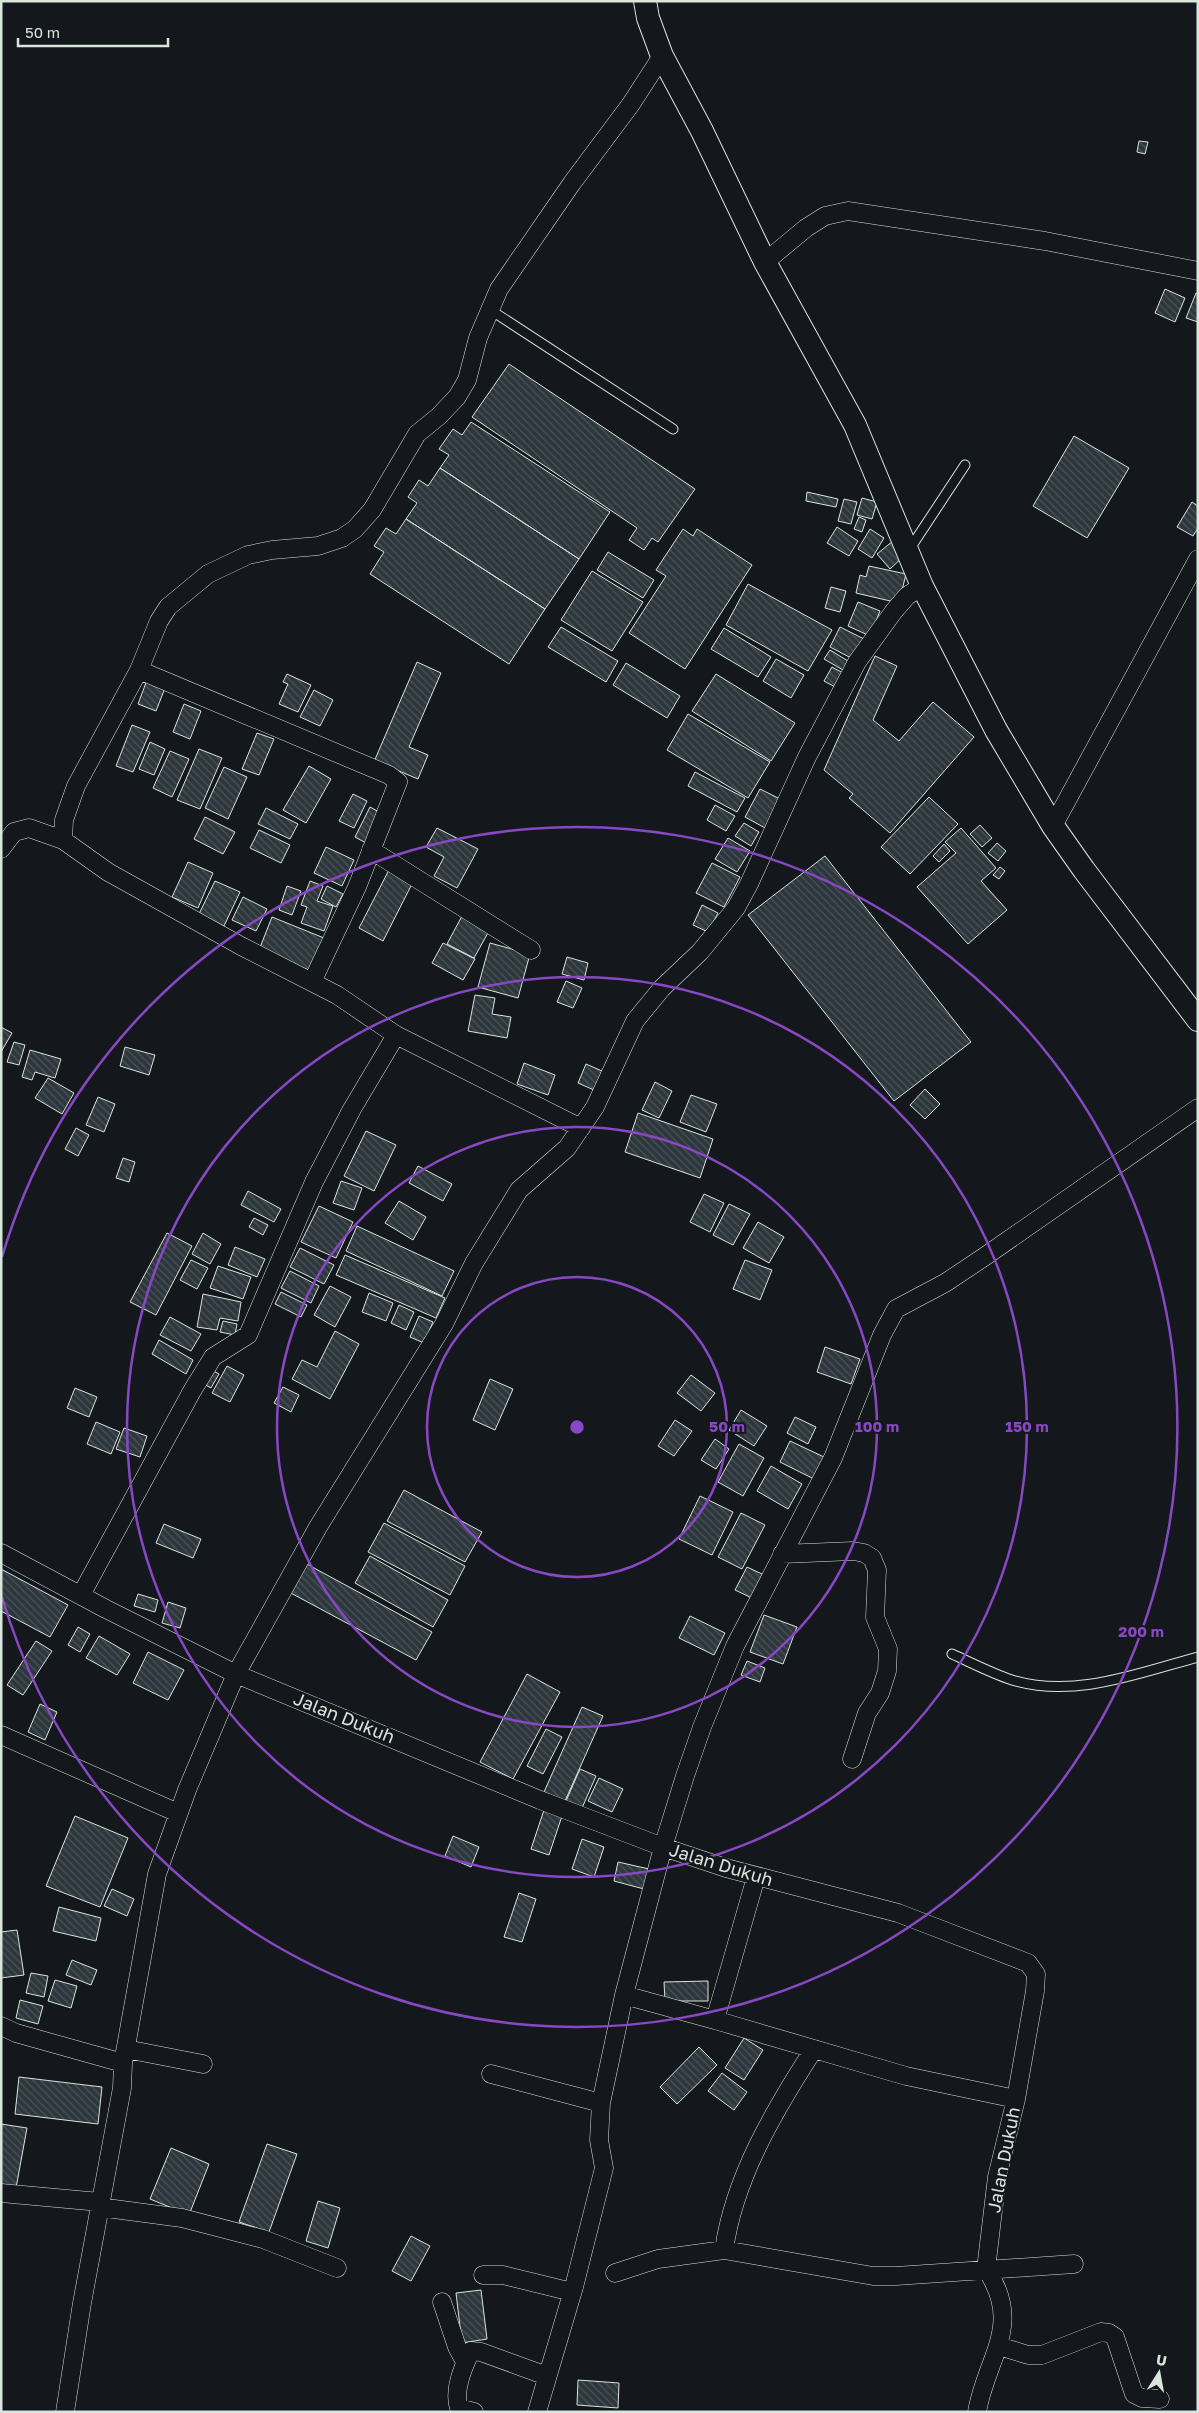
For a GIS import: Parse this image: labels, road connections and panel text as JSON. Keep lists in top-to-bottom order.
{
  "streets": {
    "street": ["Jalan Dukuh"]
  },
  "scale_bar": "50 m",
  "north": "top",
  "rings": [
    "50 m",
    "100 m",
    "150 m",
    "200 m"
  ]
}
